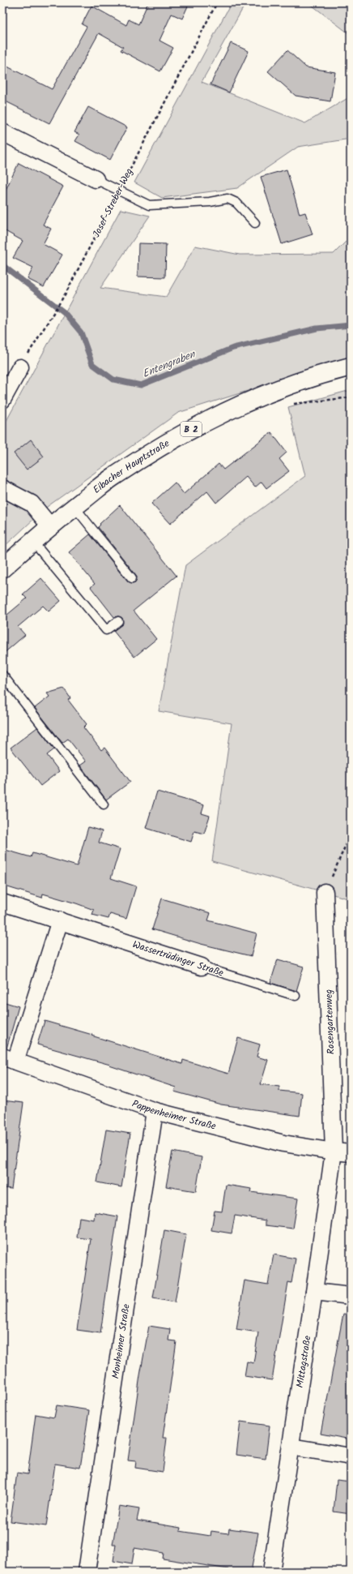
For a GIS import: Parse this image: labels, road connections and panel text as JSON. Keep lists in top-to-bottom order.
{
  "streets": {
    "main road": ["B 2", "Eibacher Hauptstraße"],
    "street": [
      "Wassertrüdinger Straße",
      "Rosengartenweg",
      "Pappenheimer Straße",
      "Monheimer Straße",
      "Mittagstraße"
    ],
    "path": ["Josef-Streber-Weg"]
  },
  "crossings": [
    ["Rosengartenweg", "Pappenheimer Straße"],
    ["Rosengartenweg", "Mittagstraße"],
    ["Pappenheimer Straße", "Monheimer Straße"],
    ["Pappenheimer Straße", "Mittagstraße"]
  ],
  "water": ["Entengraben"]
}
